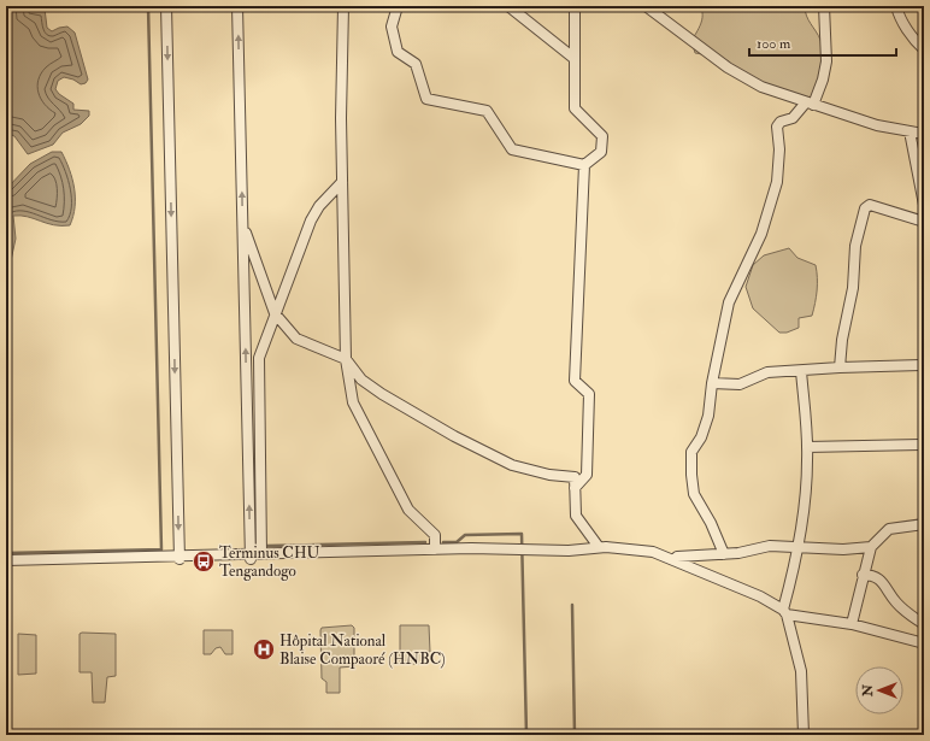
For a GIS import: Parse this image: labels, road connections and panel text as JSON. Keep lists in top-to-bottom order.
{
  "places": {
    "bus stop": ["Terminus CHU Tengandogo"],
    "hospital": ["Hôpital National Blaise Compaoré (HNBC)"]
  },
  "scale_bar": "100 m",
  "north": "left"
}
